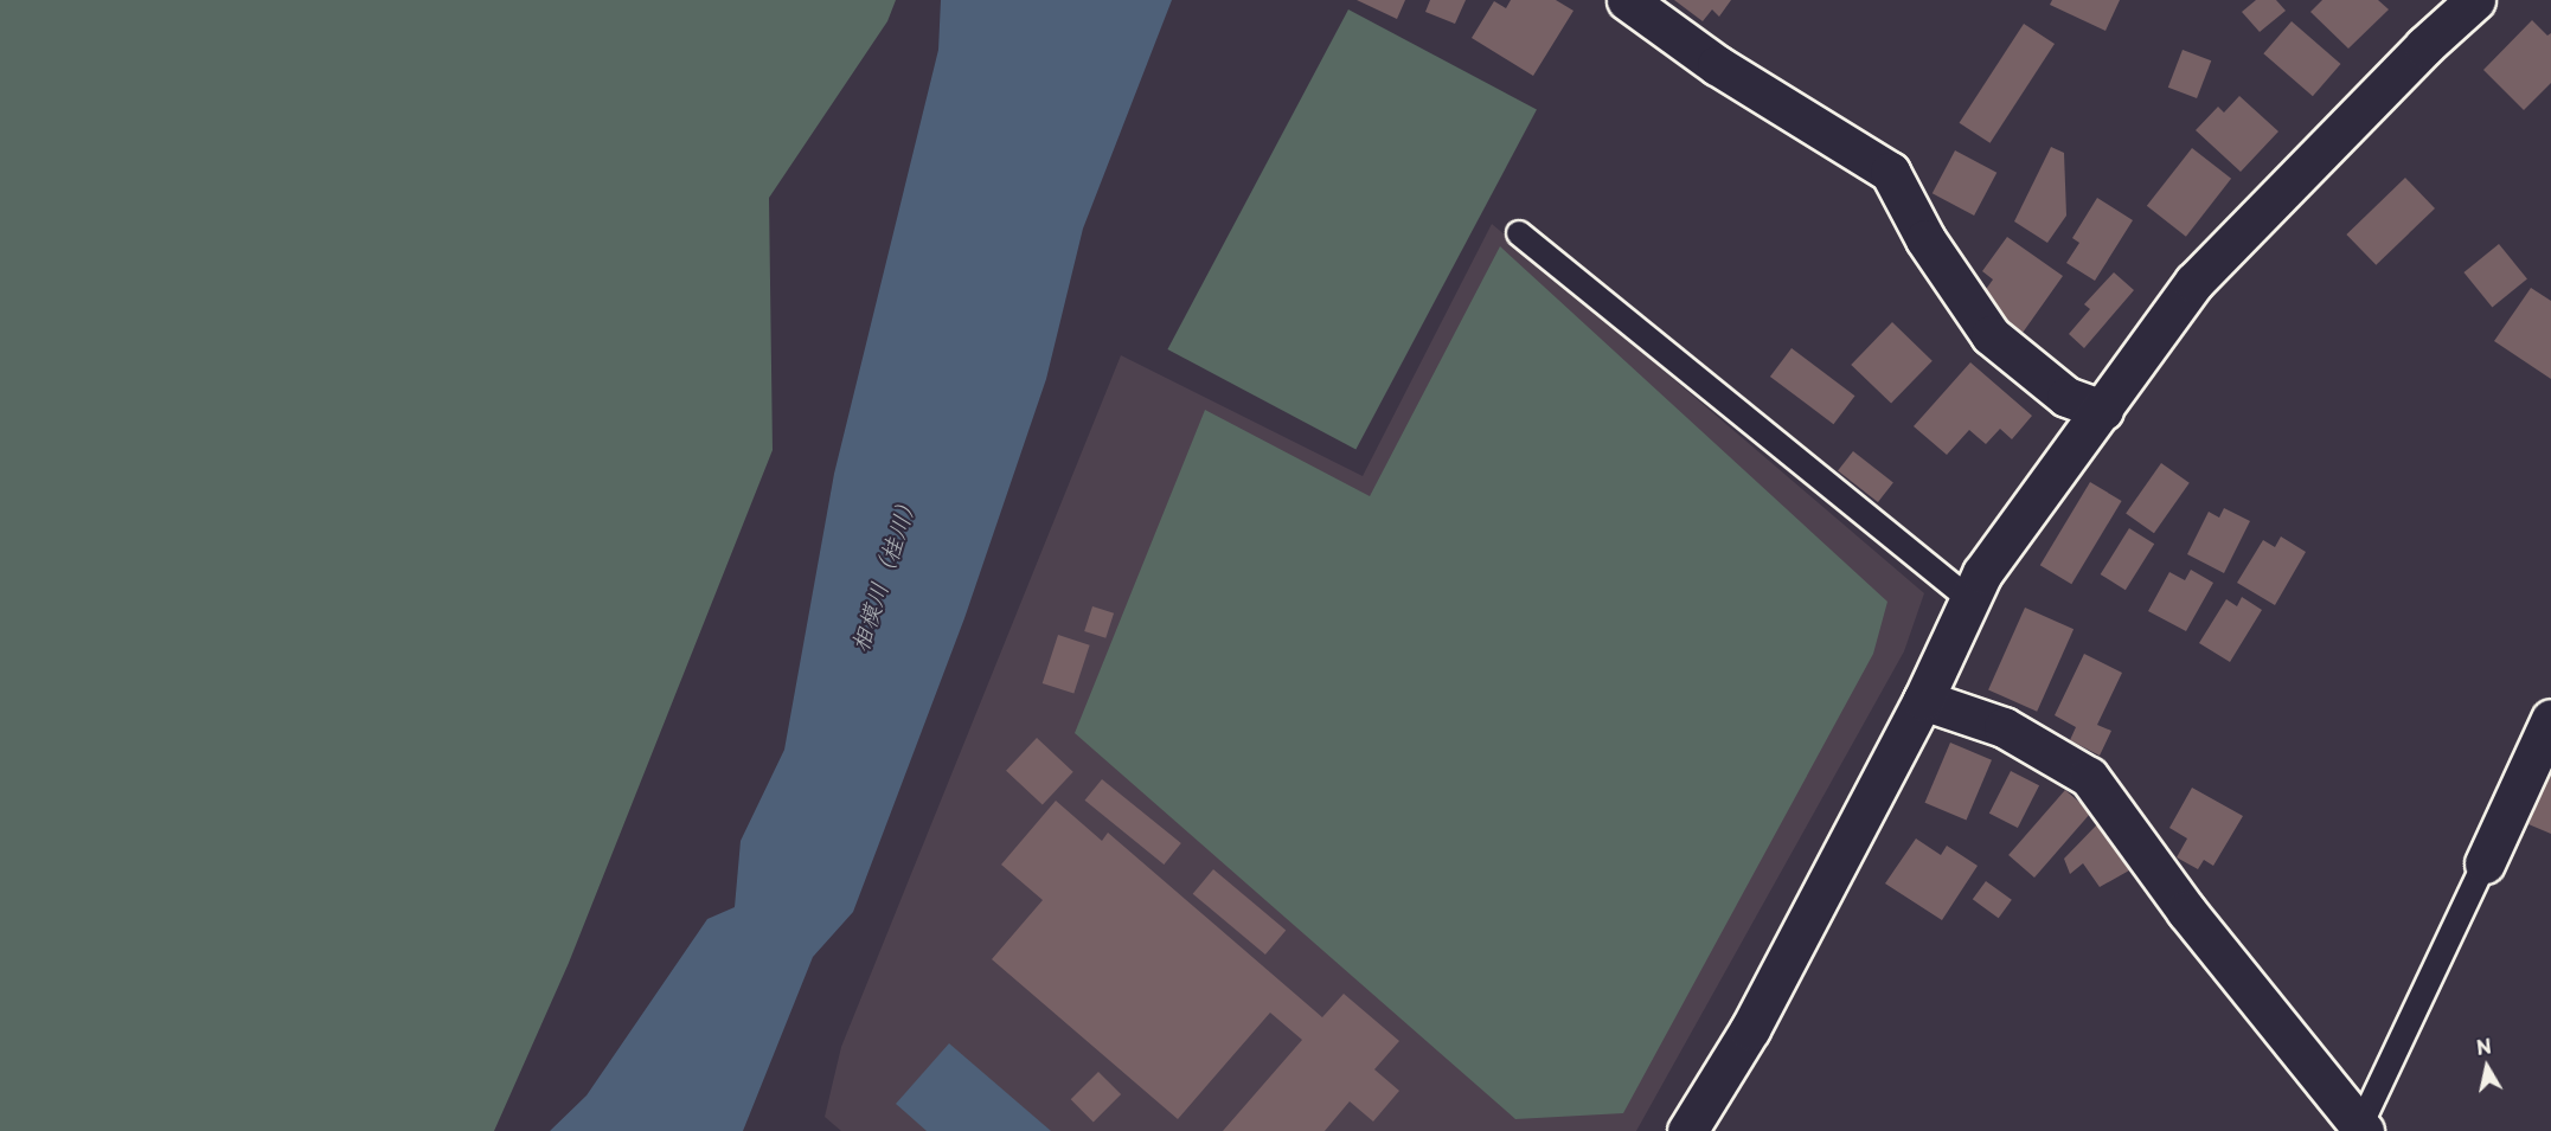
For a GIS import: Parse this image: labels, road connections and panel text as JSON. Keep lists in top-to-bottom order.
{
  "water": ["相模川（桂川）"],
  "north": "top"
}
